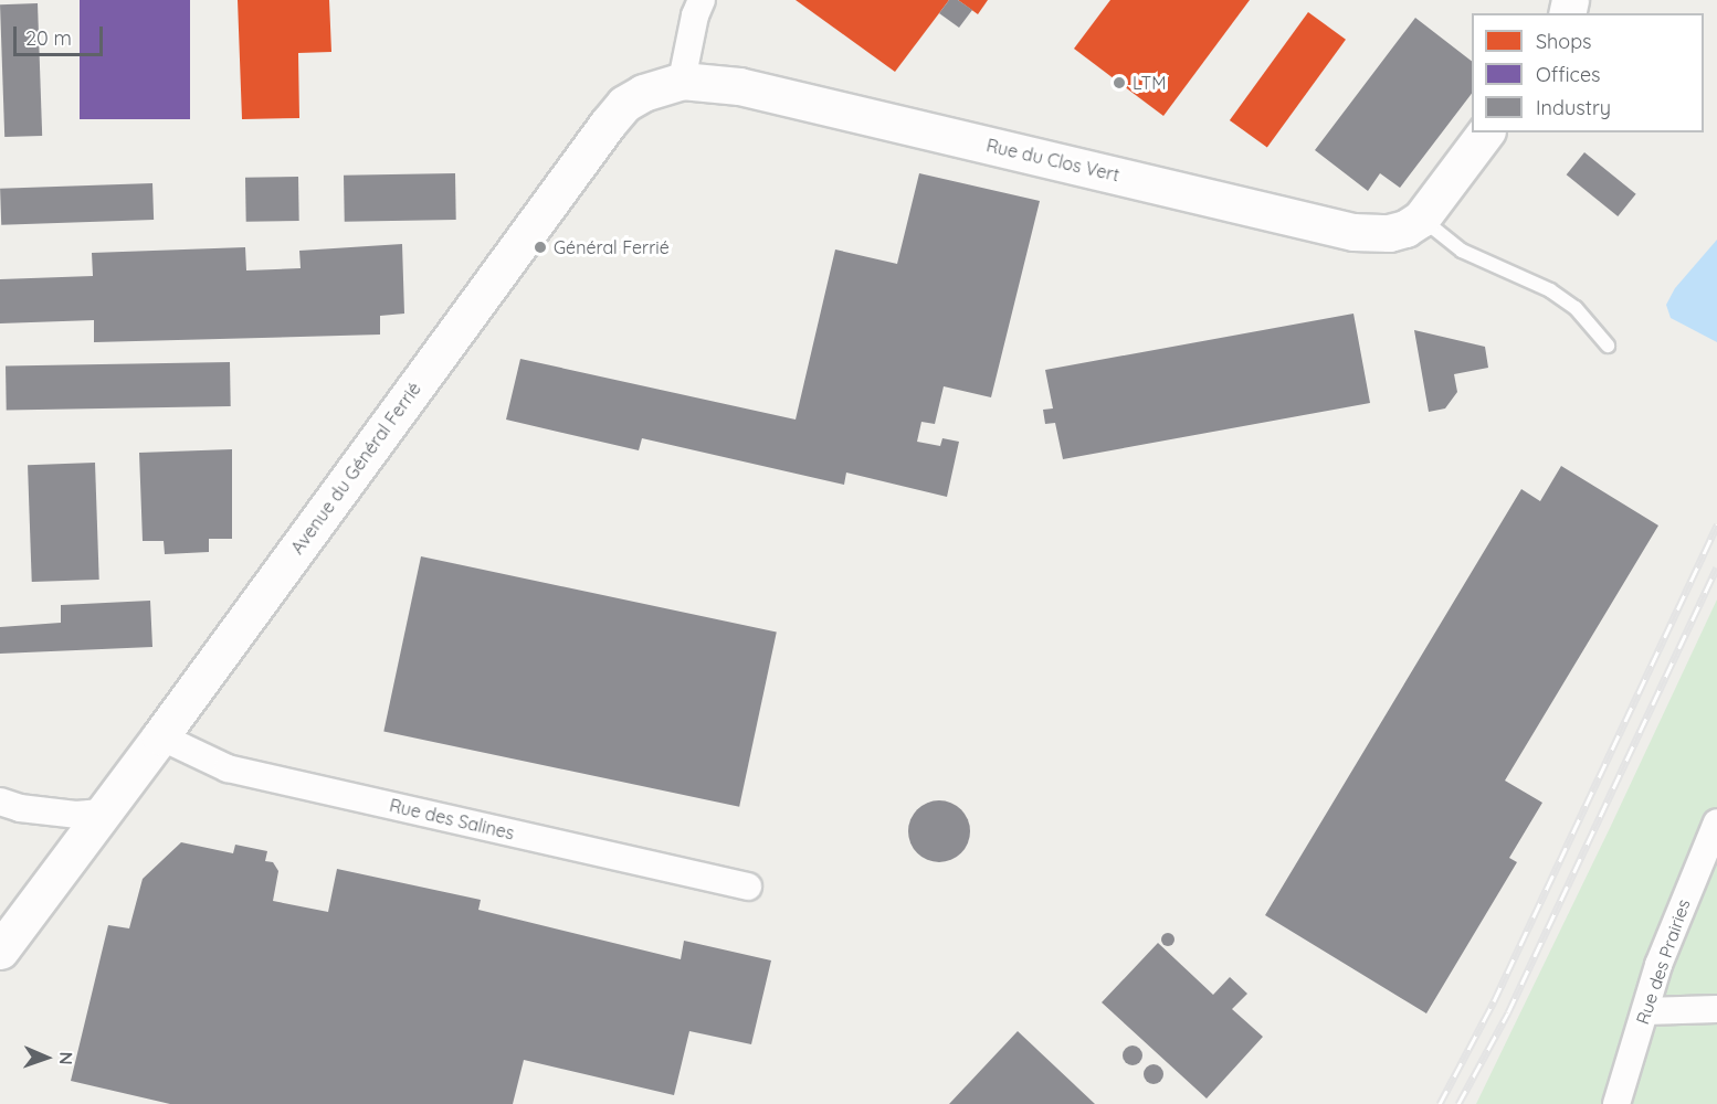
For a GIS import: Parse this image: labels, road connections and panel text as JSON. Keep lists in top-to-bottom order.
{
  "streets": {
    "street": [
      "Rue du Clos Vert",
      "Avenue du Général Ferrié",
      "Rue des Salines",
      "Rue des Prairies"
    ]
  },
  "crossings": [
    ["Rue du Clos Vert", "Avenue du Général Ferrié"],
    ["Avenue du Général Ferrié", "Rue des Salines"]
  ],
  "places": ["LTM", "Général Ferrié"],
  "legend": ["Shops", "Offices", "Industry"],
  "scale_bar": "20 m",
  "north": "right"
}
